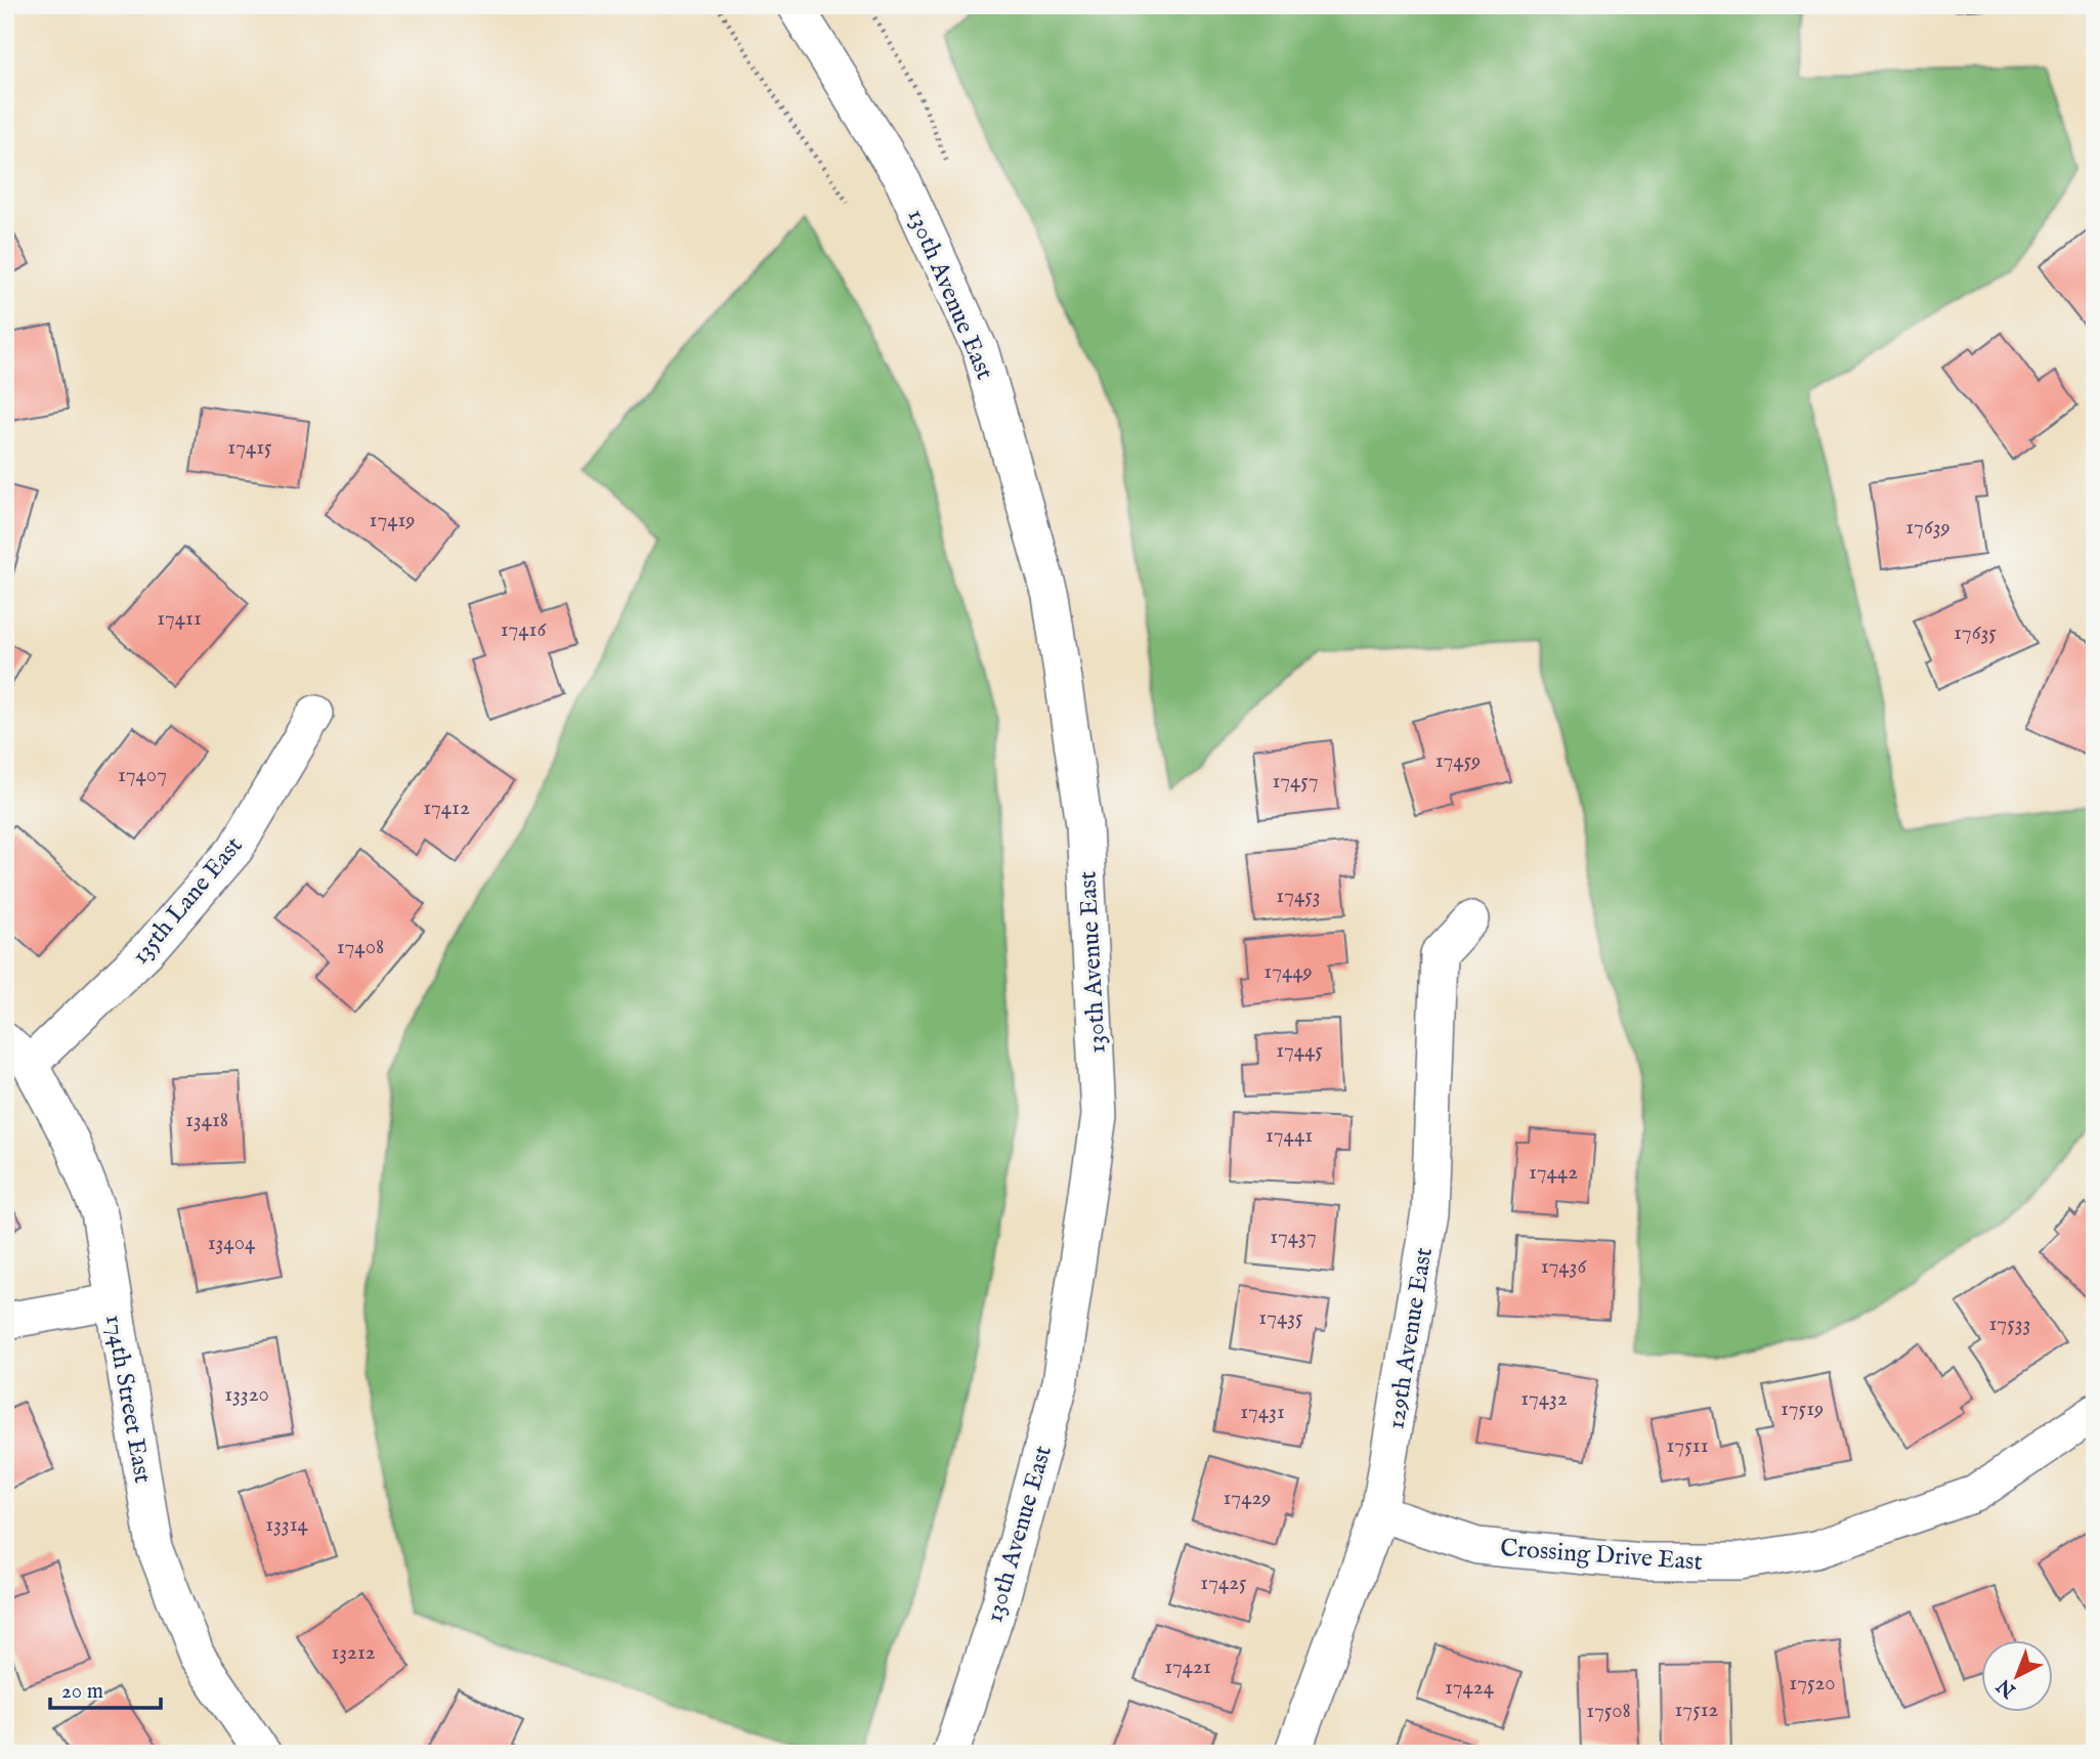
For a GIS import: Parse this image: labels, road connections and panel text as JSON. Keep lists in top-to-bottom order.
{
  "streets": {
    "street": [
      "130th Avenue East",
      "135th Lane East",
      "129th Avenue East",
      "174th Street East",
      "Crossing Drive East"
    ]
  },
  "crossings": [
    ["135th Lane East", "174th Street East"],
    ["129th Avenue East", "Crossing Drive East"]
  ],
  "house_numbers": [
    "17415",
    "17419",
    "17639",
    "17411",
    "17416",
    "17635",
    "17459",
    "17407",
    "17457",
    "17412",
    "17453",
    "17408",
    "17449",
    "17445",
    "13418",
    "17441",
    "17442",
    "17437",
    "13404",
    "17436",
    "17435",
    "17533",
    "13320",
    "17432",
    "17519",
    "17431",
    "17511",
    "17429",
    "13314",
    "17425",
    "13212",
    "17421",
    "17520",
    "17424",
    "17512",
    "17508"
  ],
  "scale_bar": "20 m",
  "north": "bottom left"
}
